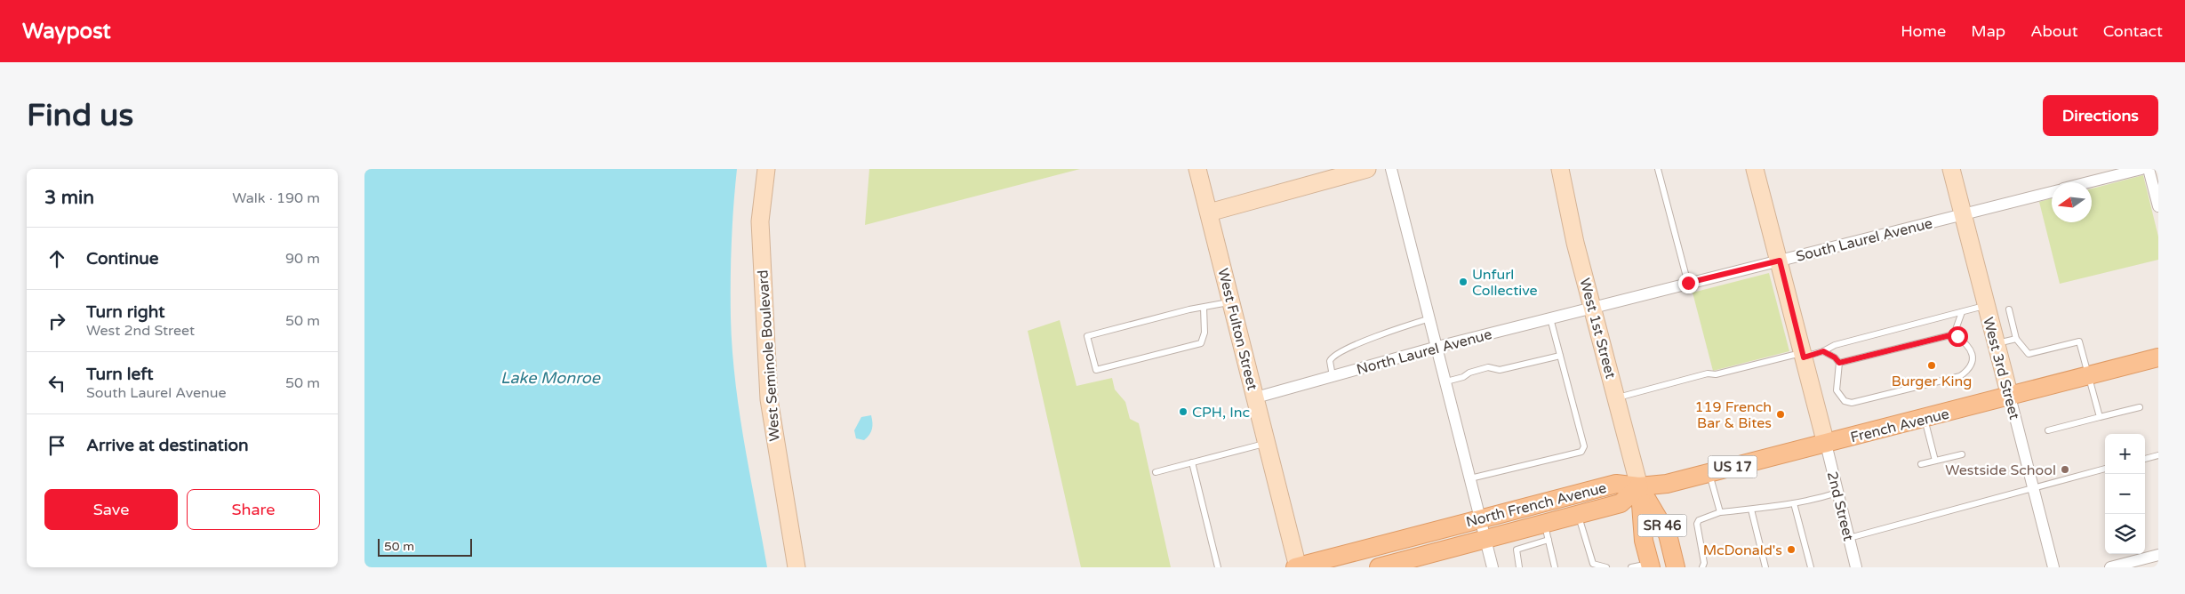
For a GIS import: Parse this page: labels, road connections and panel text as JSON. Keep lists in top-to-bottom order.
{
  "streets": {
    "main road": [
      "West 1st Street",
      "French Avenue",
      "US 17",
      "North French Avenue",
      "SR 46"
    ],
    "street": [
      "South Laurel Avenue",
      "West Fulton Street",
      "North Laurel Avenue",
      "West Seminole Boulevard",
      "West 3rd Street",
      "2nd Street"
    ]
  },
  "crossings": [
    ["South Laurel Avenue", "West 1st Street"],
    ["South Laurel Avenue", "North Laurel Avenue"],
    ["South Laurel Avenue", "West 3rd Street"],
    ["West 1st Street", "North Laurel Avenue"],
    ["West 1st Street", "French Avenue"],
    ["West 1st Street", "North French Avenue"],
    ["West Fulton Street", "North Laurel Avenue"],
    ["West Fulton Street", "North French Avenue"],
    ["West 3rd Street", "French Avenue"],
    ["French Avenue", "North French Avenue"],
    ["French Avenue", "2nd Street"]
  ],
  "water": ["Lake Monroe"],
  "places": [
    "Unfurl Collective",
    "Burger King",
    "CPH, Inc",
    "119 French Bar & Bites",
    "Westside School",
    "McDonald's"
  ],
  "scale_bar": "50 m",
  "north": "left",
  "page": {
    "header": "Waypost",
    "nav": [
      "Home",
      "Map",
      "About",
      "Contact"
    ],
    "buttons": [
      "Directions",
      ["Save", "Share"]
    ],
    "title": "Find us",
    "heading": ["3 min", "Walk · 190 m"],
    "list": [
      ["Continue", "90 m"],
      ["Turn right", "West 2nd Street", "50 m"],
      ["Turn left", "South Laurel Avenue", "50 m"],
      "Arrive at destination"
    ],
    "map_buttons": ["+", "−"],
    "scale": "50 m"
  }
}
